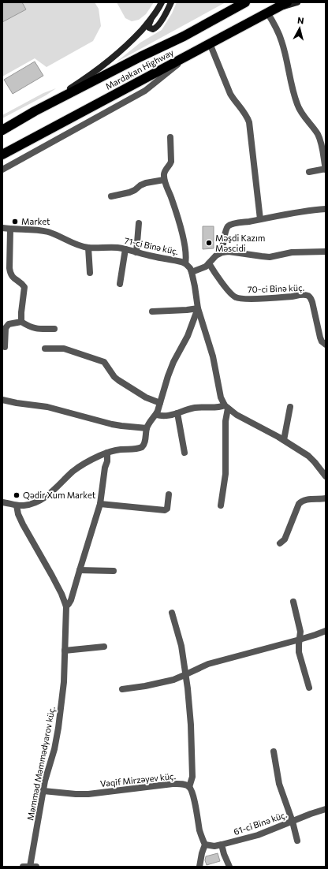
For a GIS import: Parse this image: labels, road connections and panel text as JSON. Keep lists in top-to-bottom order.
{
  "streets": {
    "highway": ["Mardakan Highway"],
    "street": [
      "71-ci Binə küç.",
      "70-ci Binə küç.",
      "Məmməd Məmmədyarov küç.",
      "Vaqif Mirzəyev küç.",
      "61-ci Binə küç."
    ]
  },
  "crossings": [
    ["Məmməd Məmmədyarov küç.", "Vaqif Mirzəyev küç."]
  ],
  "places": ["Market", "Məşdi Kazım Məscidi", "Qədir Xum Market"],
  "north": "top"
}
